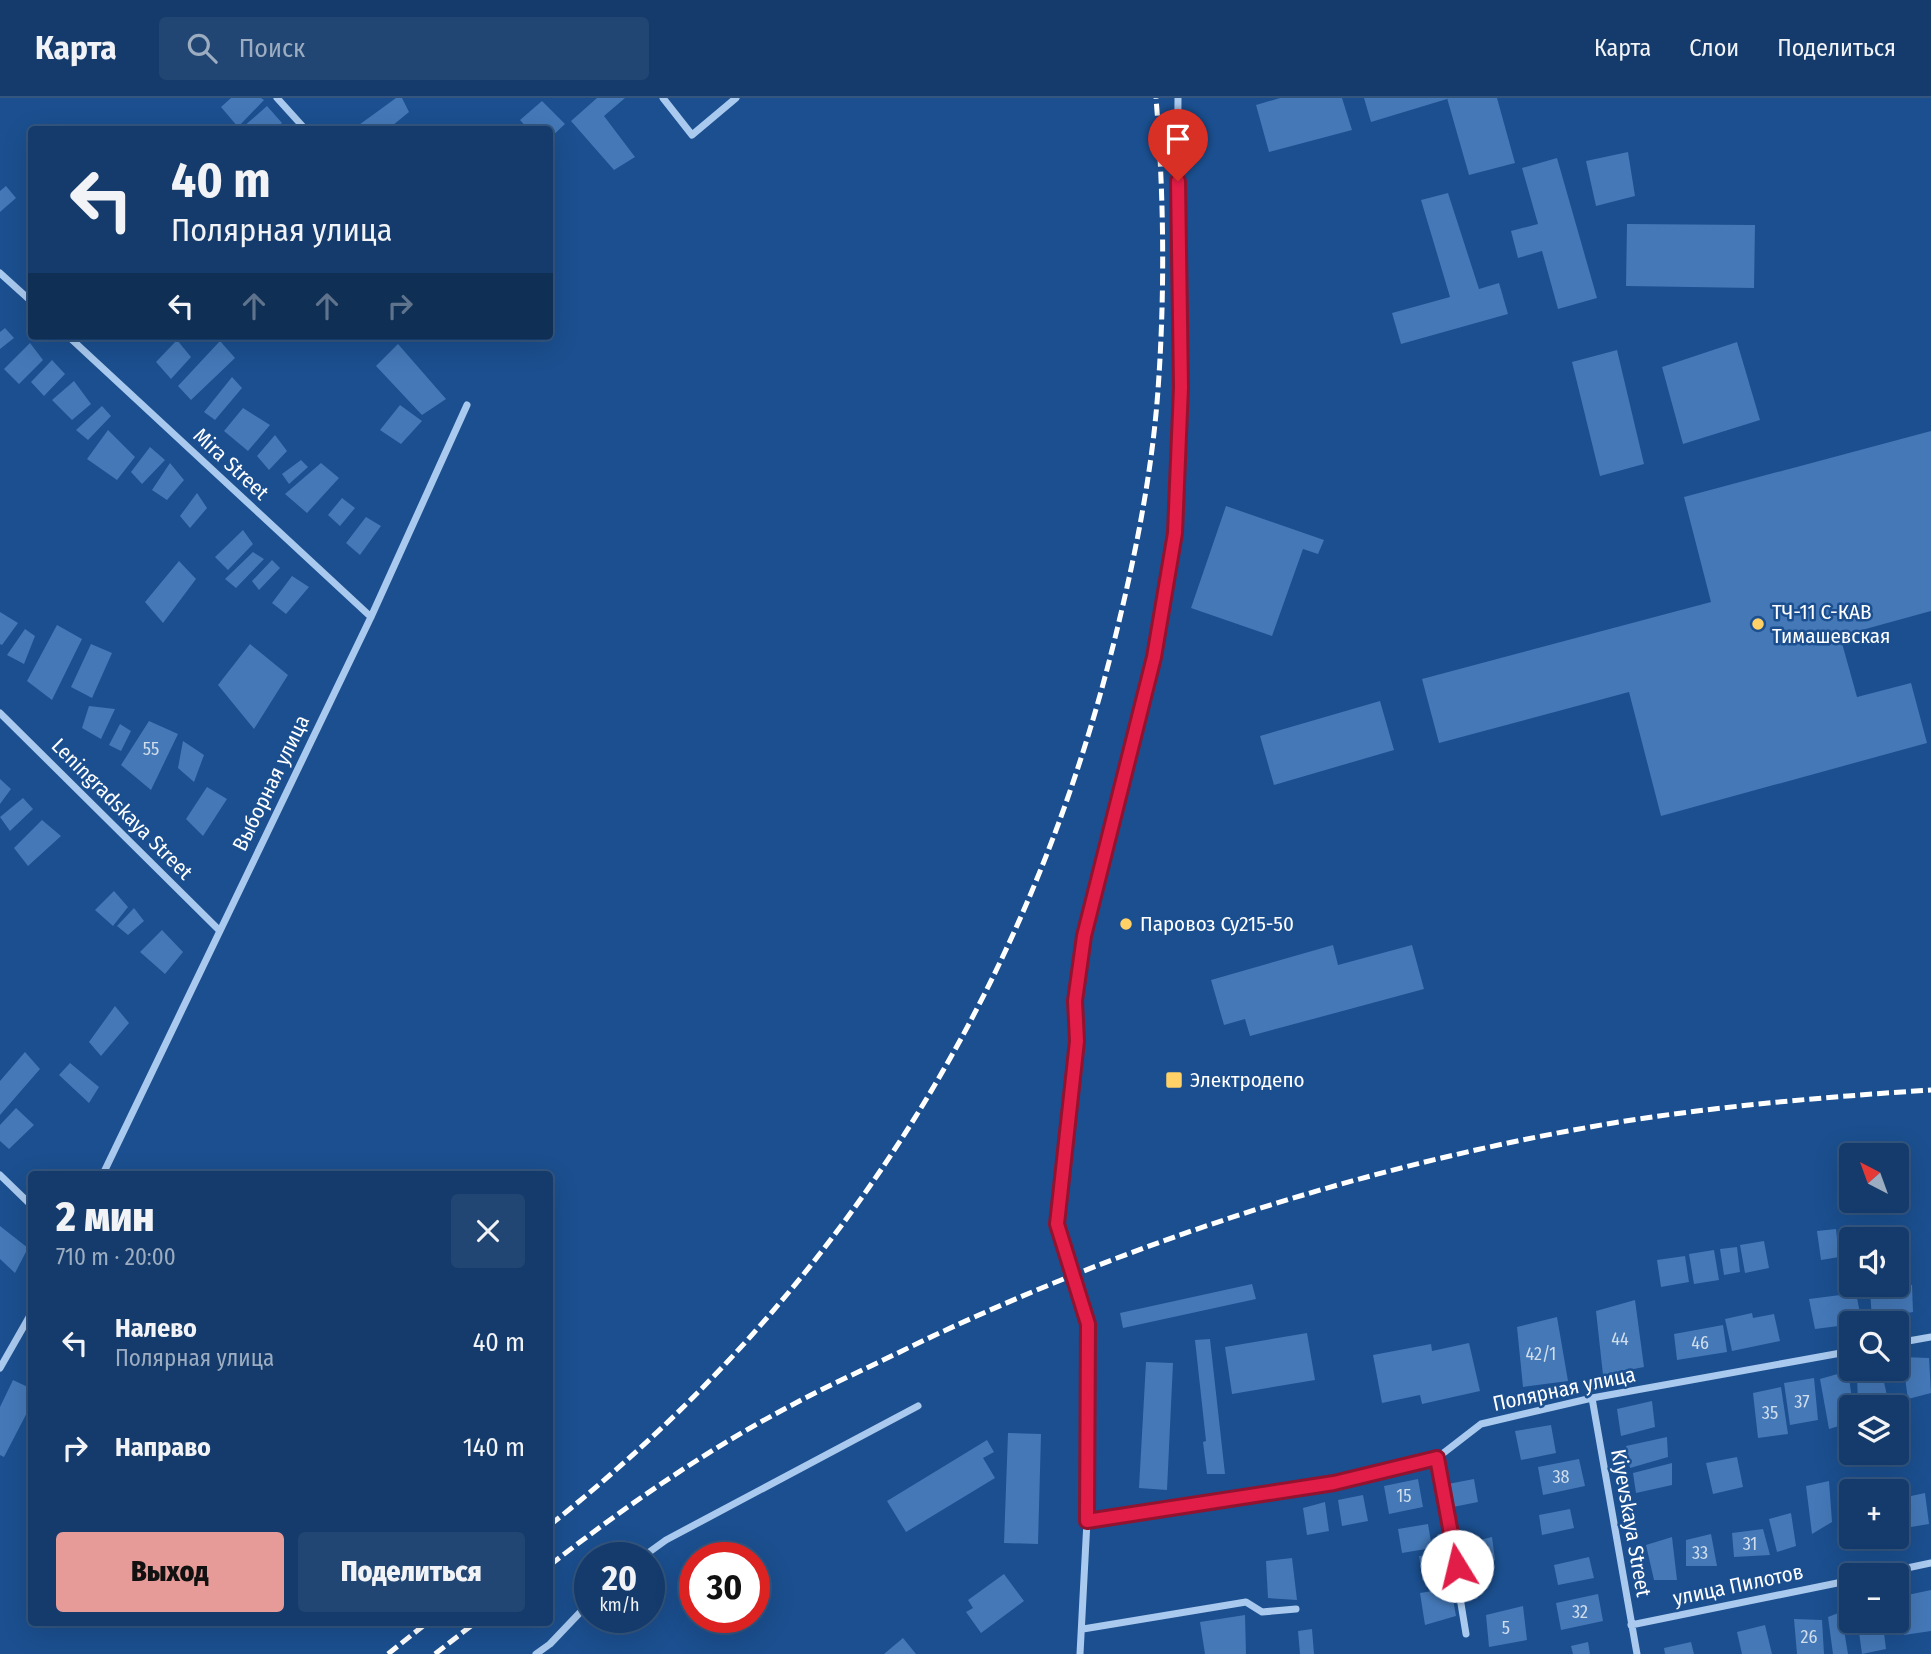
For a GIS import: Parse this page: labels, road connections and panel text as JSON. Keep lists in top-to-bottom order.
{
  "streets": {
    "street": [
      "Mira Street",
      "Выборная улица",
      "Leningradskaya Street",
      "Полярная улица",
      "Kiyevskaya Street",
      "улица Пилотов"
    ]
  },
  "crossings": [
    ["Mira Street", "Выборная улица"],
    ["Выборная улица", "Leningradskaya Street"],
    ["Полярная улица", "Kiyevskaya Street"],
    ["Kiyevskaya Street", "улица Пилотов"]
  ],
  "places": {
    "other": ["ТЧ-11 С-КАВ Тимашевская", "Паровоз Су215-50"],
    "transit": ["Электродепо"]
  },
  "house_numbers": [
    "55",
    "44",
    "46",
    "42/1",
    "37",
    "35",
    "38",
    "15",
    "31",
    "33",
    "32",
    "5",
    "26"
  ],
  "north": "top left",
  "page": {
    "header": "Карта",
    "search": "Поиск",
    "nav": ["Карта", "Слои", "Поделиться"],
    "turn": ["40 m", "Полярная улица"],
    "map_buttons": ["+", "−"],
    "heading": ["2 мин", "710 m · 20:00"],
    "list": [
      {
        "name": "Налево",
        "note": "Полярная улица",
        "value": "40 m"
      },
      {
        "name": "Направо",
        "value": "140 m"
      }
    ],
    "buttons": ["Выход", "Поделиться"],
    "speed": "20 km/h",
    "limit": "30"
  }
}
